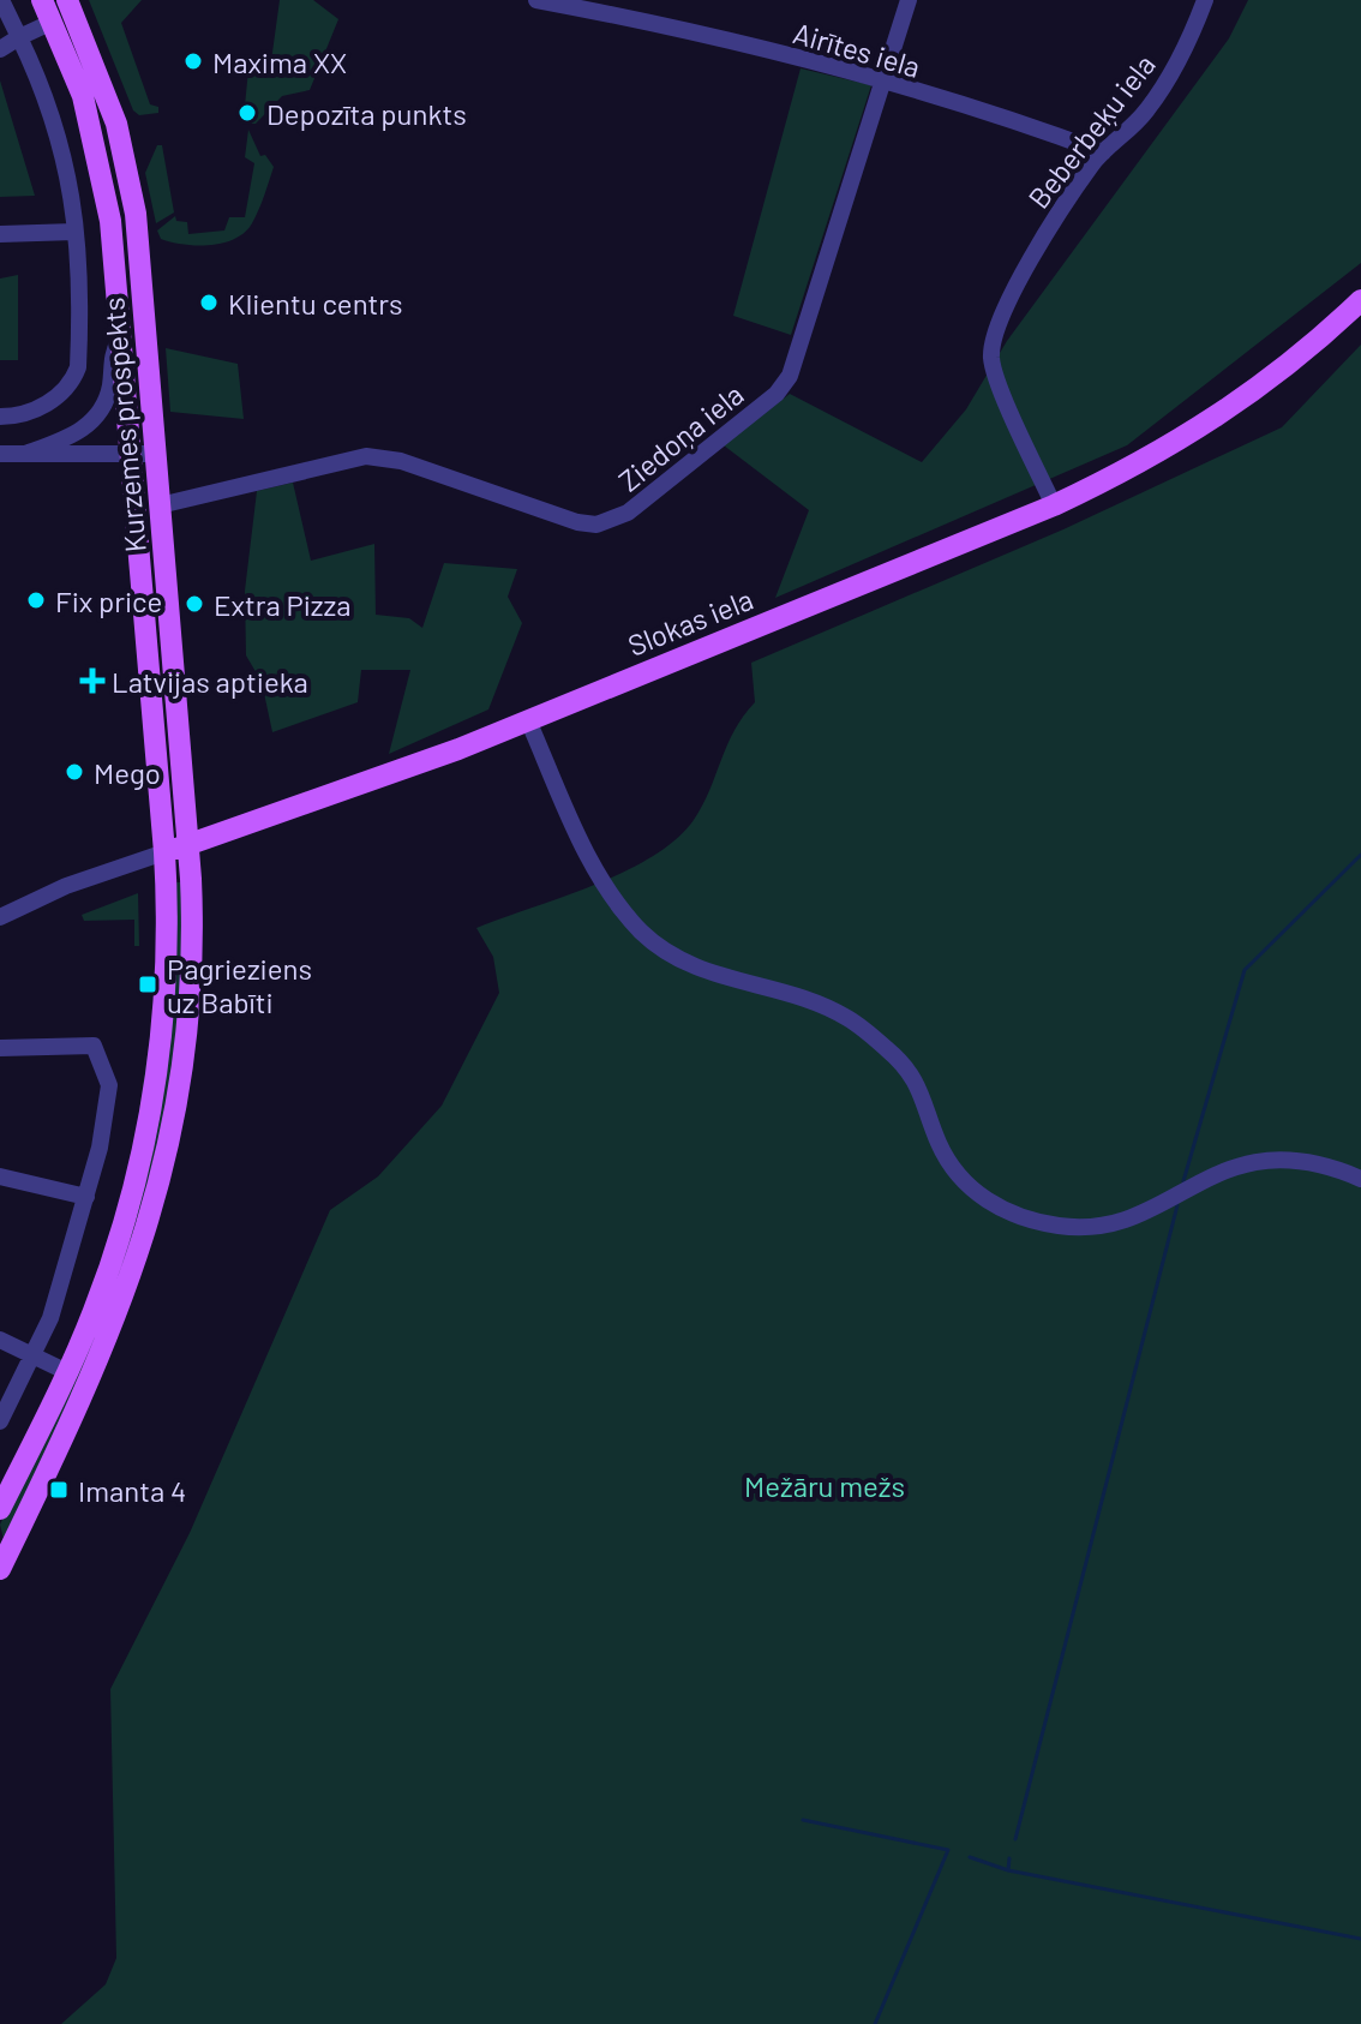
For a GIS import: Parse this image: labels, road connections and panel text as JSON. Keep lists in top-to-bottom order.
{
  "streets": {
    "main road": ["Kurzemes prospekts", "Slokas iela"],
    "street": ["Airītes iela", "Beberbeķu iela", "Ziedoņa iela"]
  },
  "crossings": [
    ["Airītes iela", "Beberbeķu iela"],
    ["Airītes iela", "Ziedoņa iela"],
    ["Beberbeķu iela", "Slokas iela"],
    ["Kurzemes prospekts", "Ziedoņa iela"],
    ["Kurzemes prospekts", "Slokas iela"]
  ],
  "parks": ["Mežāru mežs"],
  "places": {
    "other": [
      "Maxima XX",
      "Depozīta punkts",
      "Klientu centrs",
      "Fix price",
      "Extra Pizza",
      "Mego"
    ],
    "health": ["Latvijas aptieka"],
    "transit": ["Pagrieziens uz Babīti", "Imanta 4"]
  }
}
